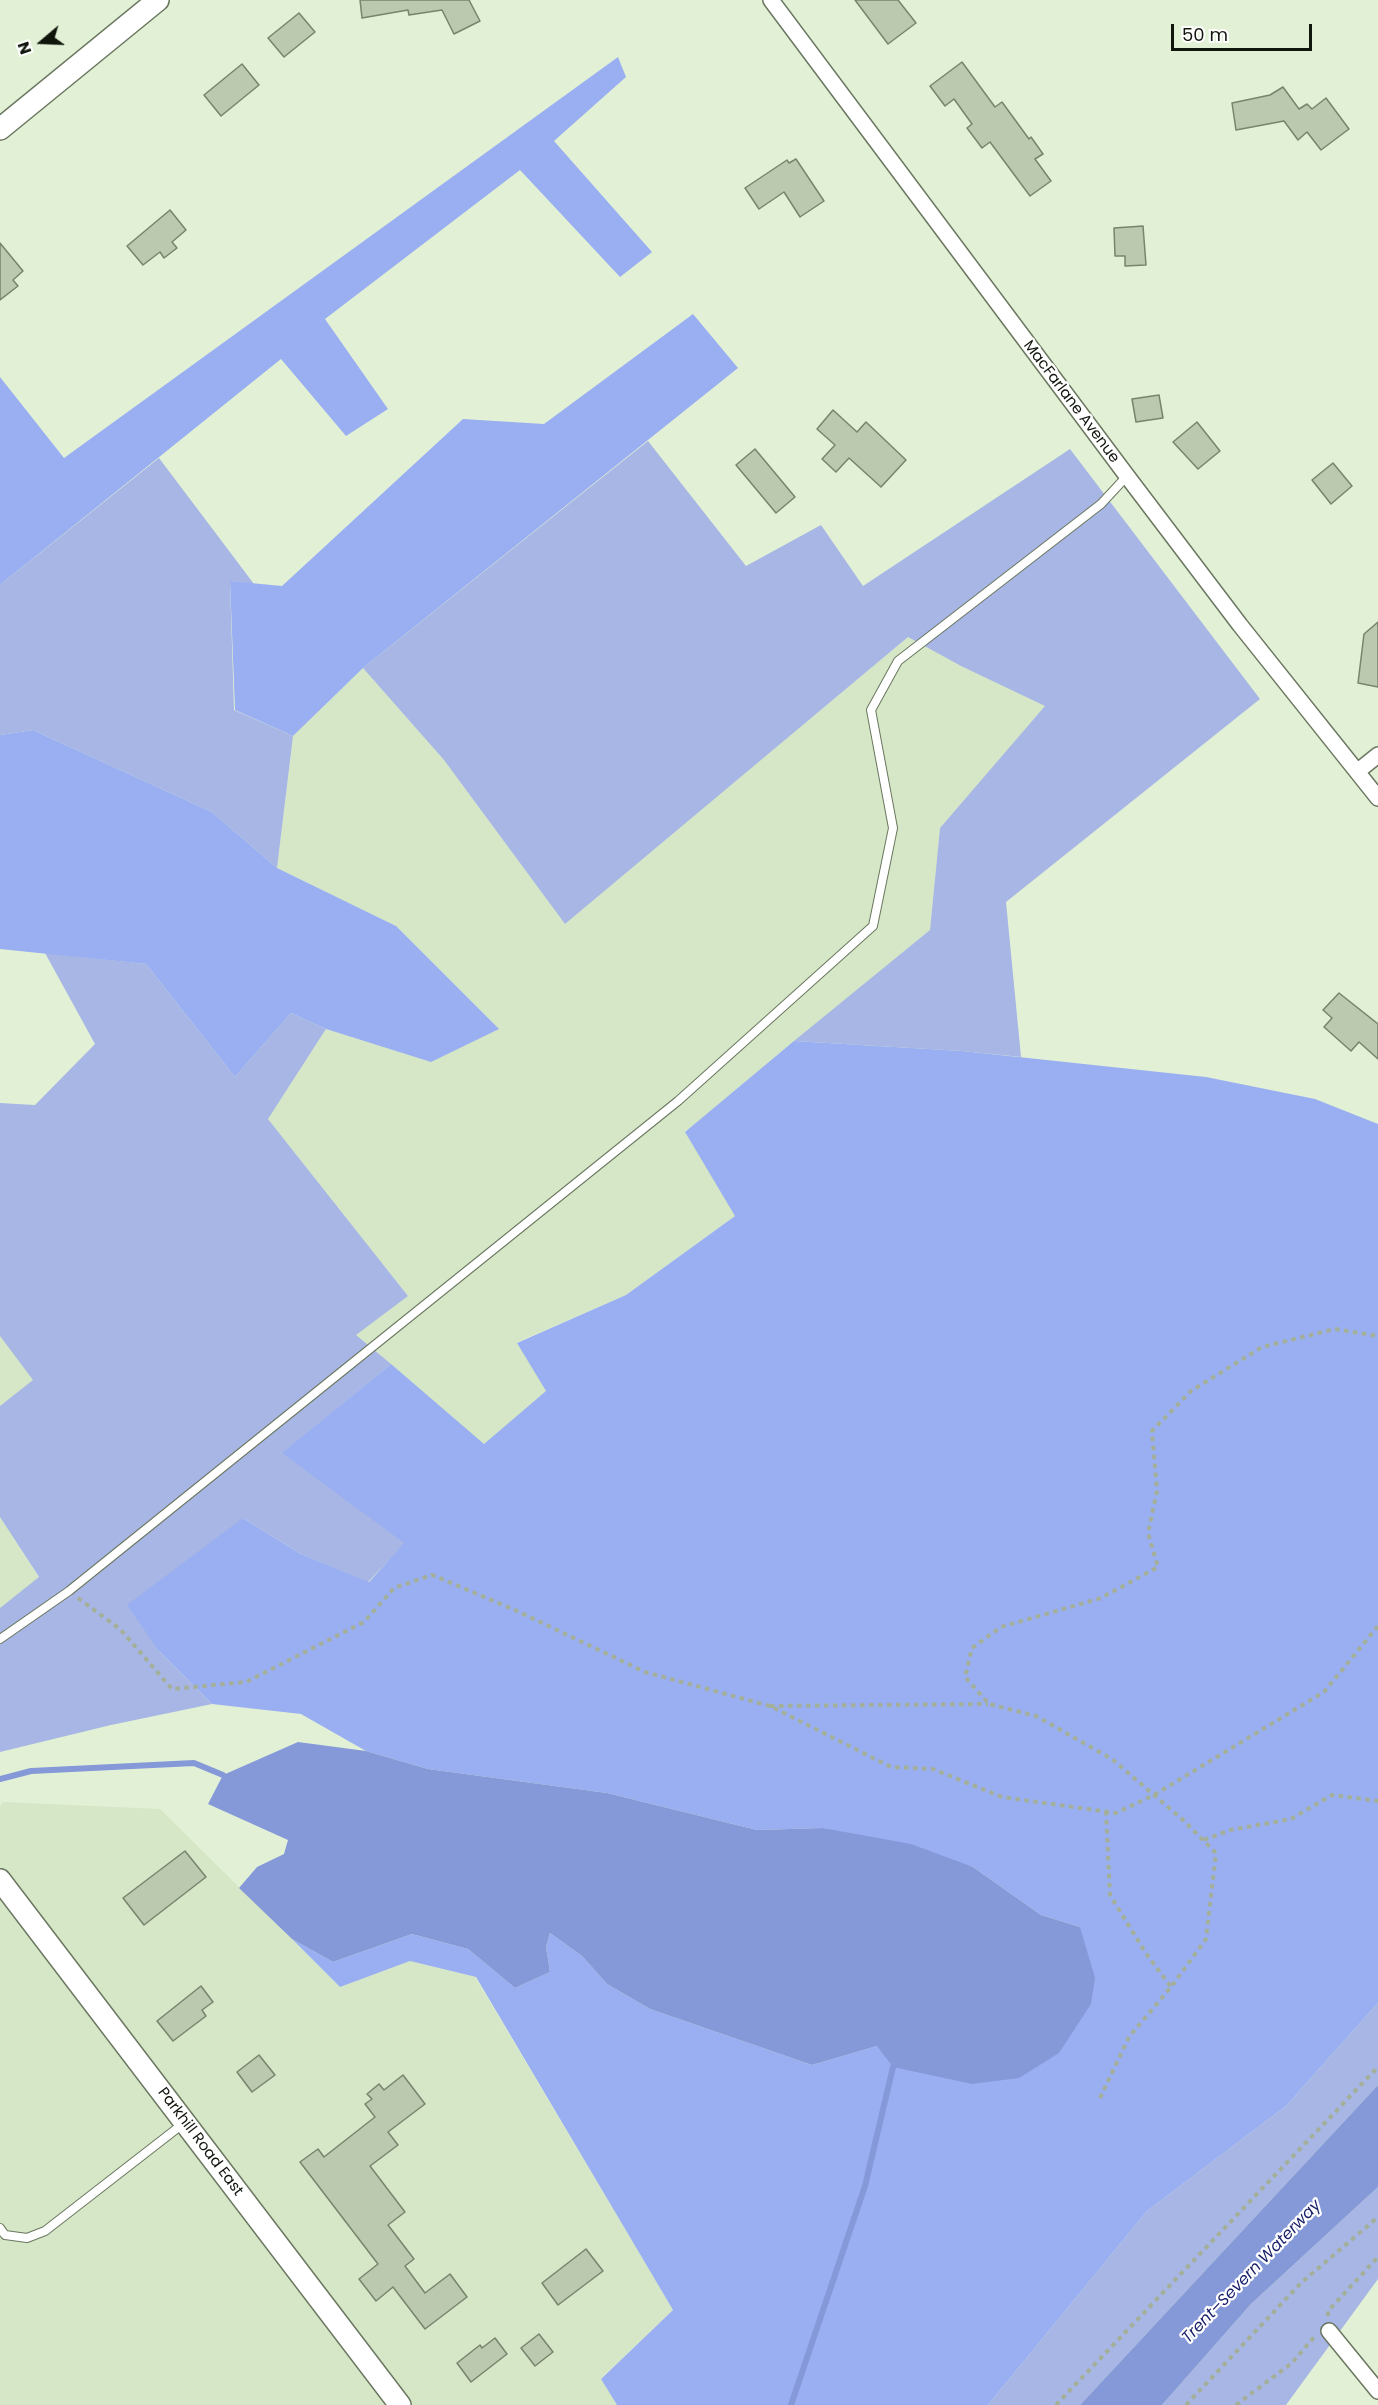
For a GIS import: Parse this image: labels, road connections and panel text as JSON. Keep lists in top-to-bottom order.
{
  "streets": {
    "main road": ["Parkhill Road East"],
    "street": ["MacFarlane Avenue"]
  },
  "water": ["Trent–Severn Waterway"],
  "scale_bar": "50 m",
  "north": "left"
}
